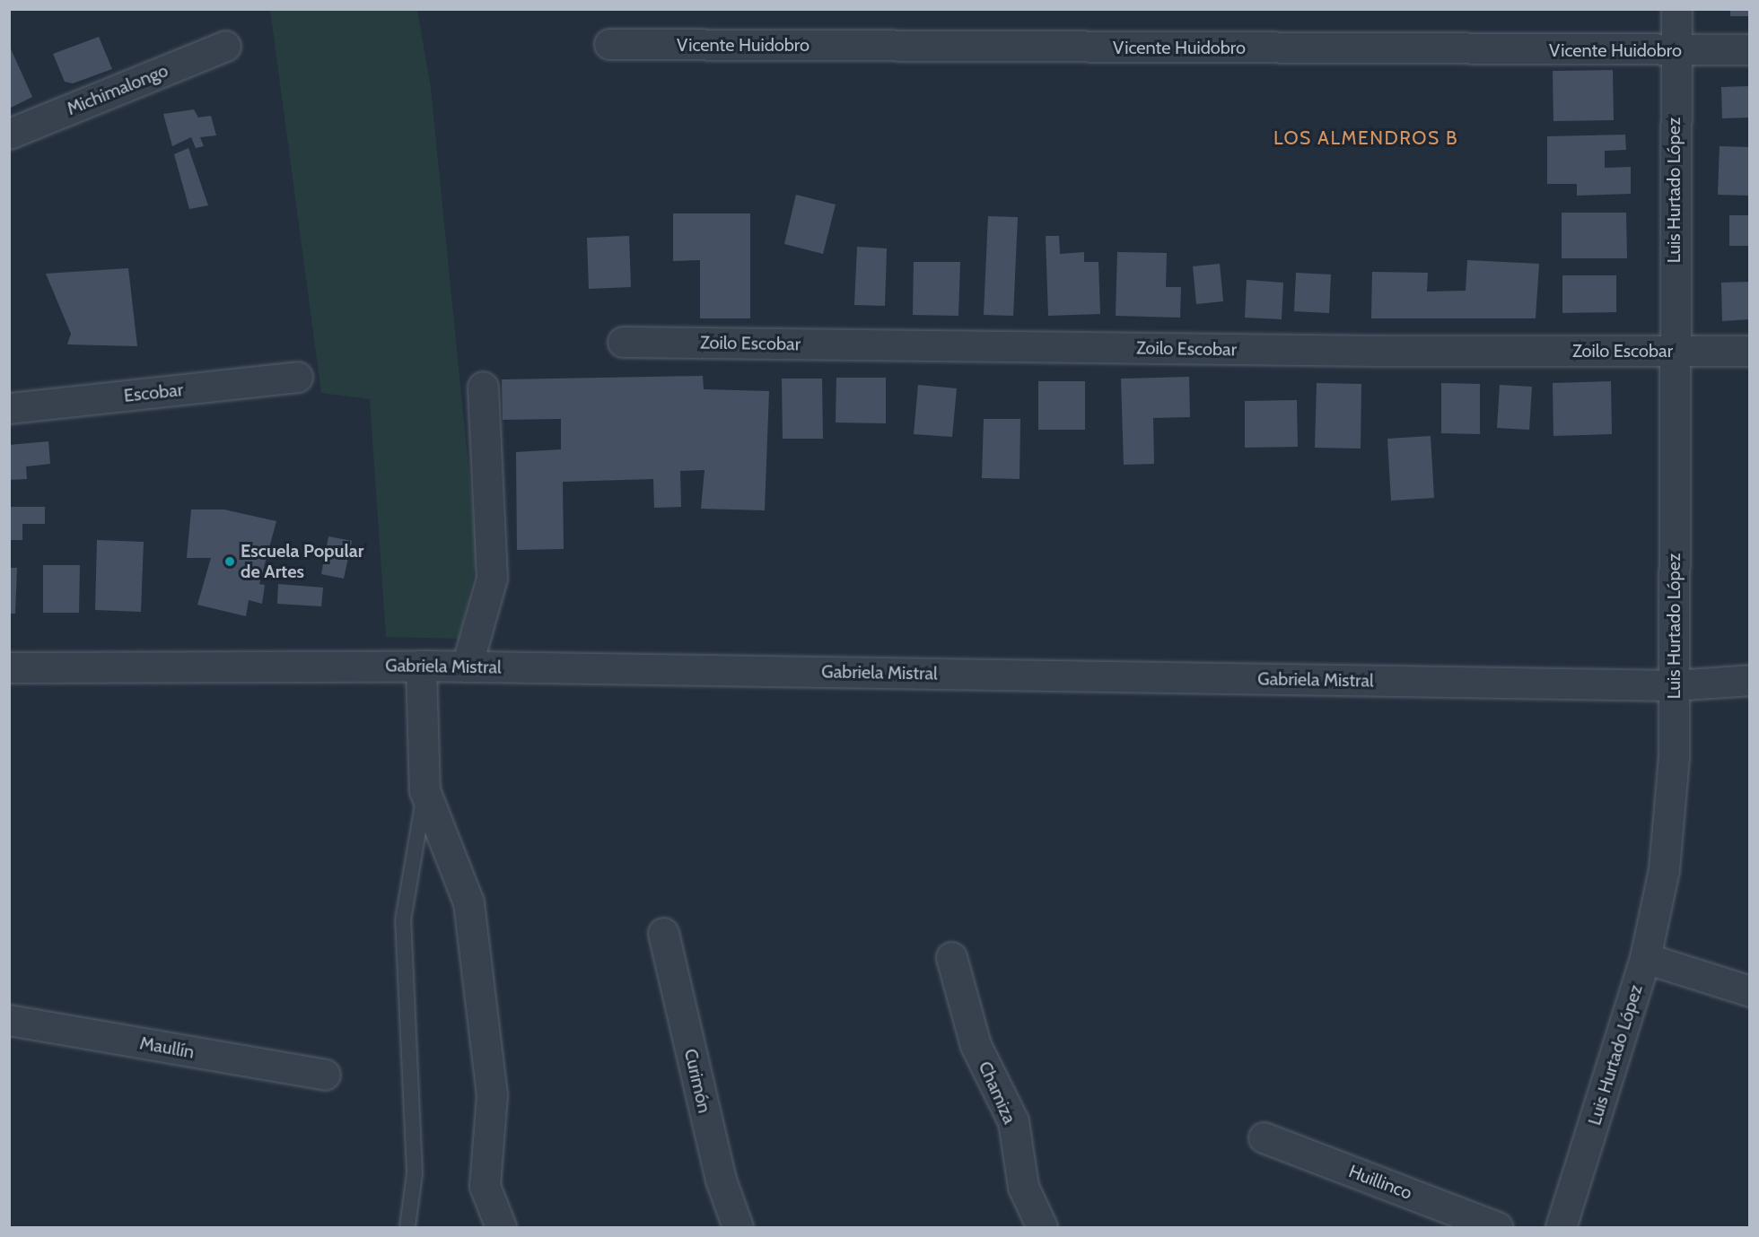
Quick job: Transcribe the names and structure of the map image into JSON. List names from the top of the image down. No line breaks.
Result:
{"streets":{"street":["Vicente Huidobro","Michimalongo","Luis Hurtado López","Zoilo Escobar","Escobar","Gabriela Mistral","Maullín","Curimón","Chamiza","Huillinco"]},"crossings":[["Vicente Huidobro","Luis Hurtado López"],["Luis Hurtado López","Zoilo Escobar"],["Luis Hurtado López","Gabriela Mistral"]],"districts":["LOS ALMENDROS B"],"places":["Escuela Popular de Artes"]}
